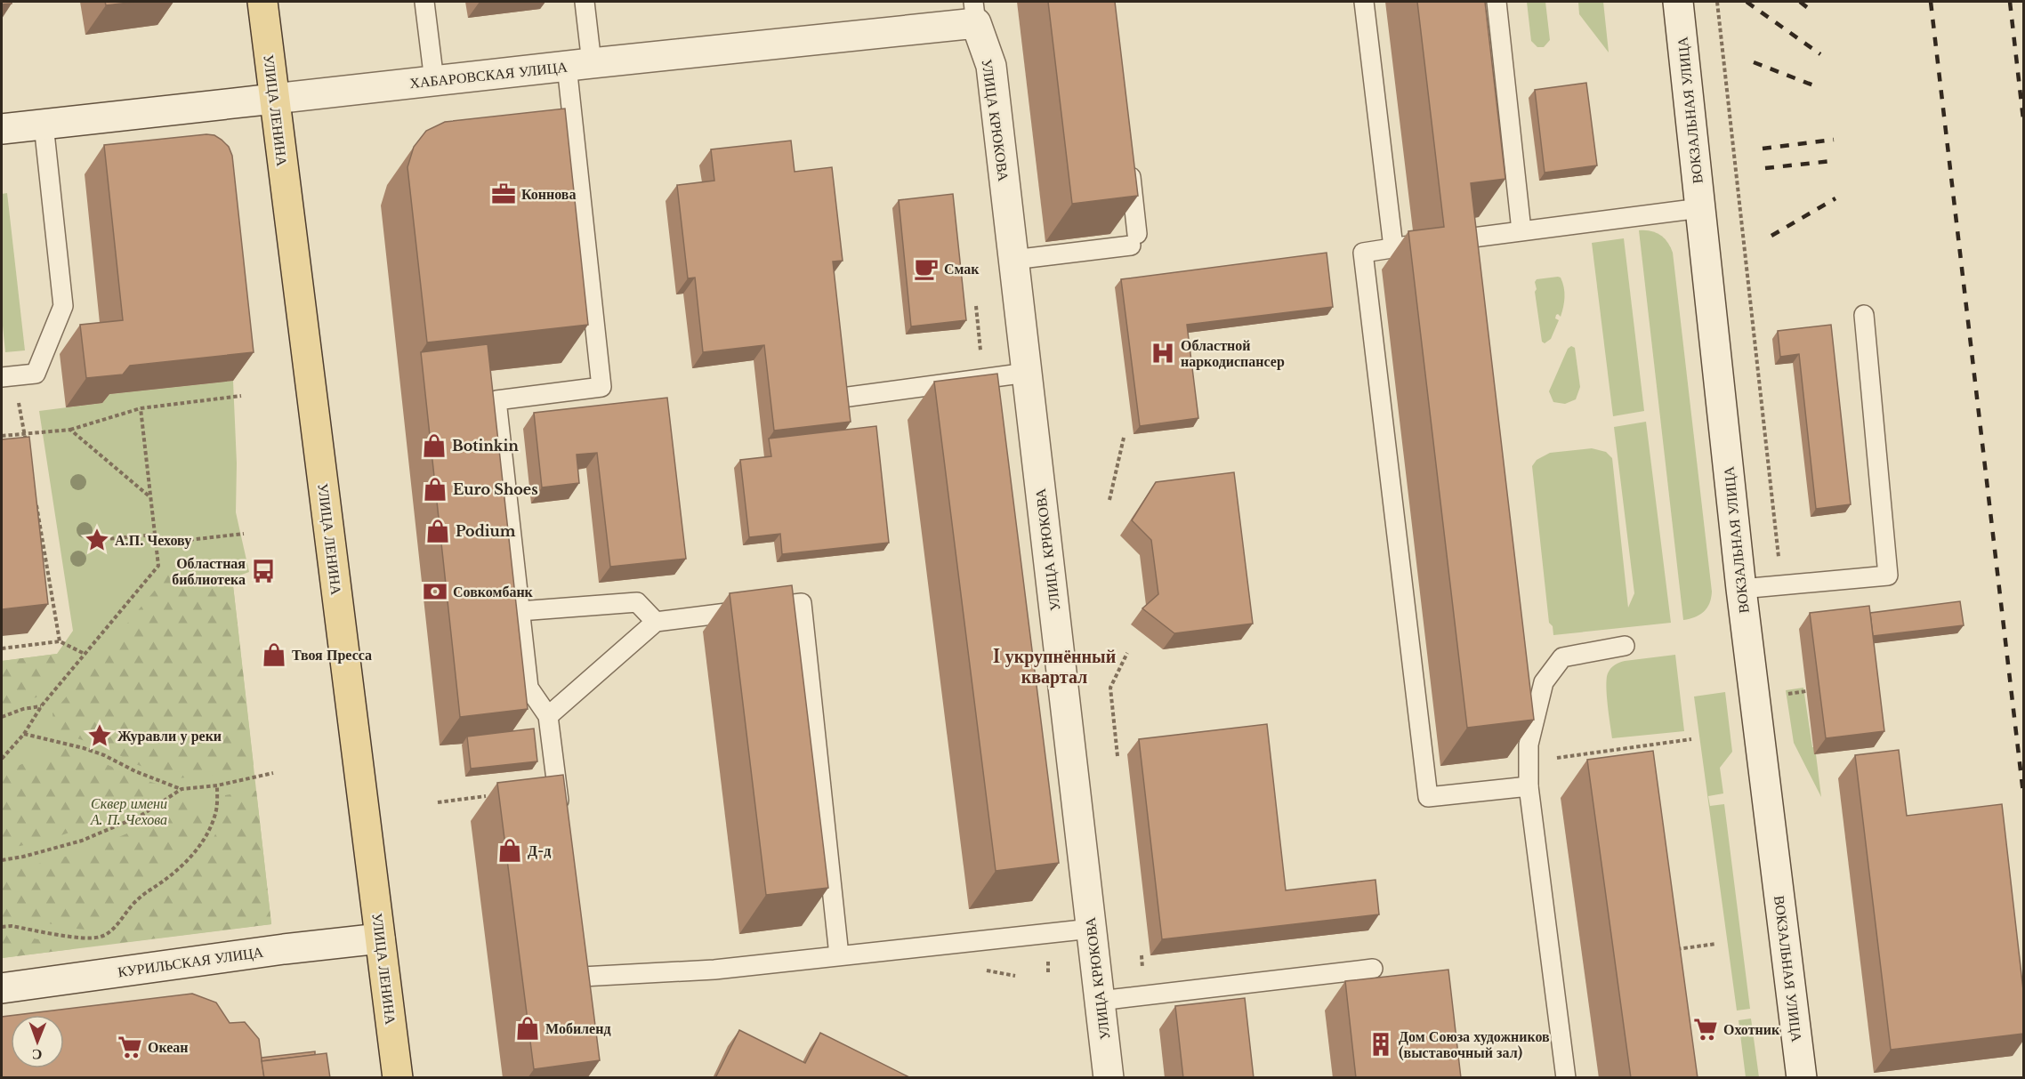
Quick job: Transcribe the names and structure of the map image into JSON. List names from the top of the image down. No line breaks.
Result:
{"streets":{"main road":["УЛИЦА ЛЕНИНА"],"street":["ХАБАРОВСКАЯ УЛИЦА","ВОКЗАЛЬНАЯ УЛИЦА","УЛИЦА КРЮКОВА","КУРИЛЬСКАЯ УЛИЦА"]},"crossings":[["ХАБАРОВСКАЯ УЛИЦА","УЛИЦА ЛЕНИНА"],["ХАБАРОВСКАЯ УЛИЦА","УЛИЦА КРЮКОВА"],["УЛИЦА ЛЕНИНА","КУРИЛЬСКАЯ УЛИЦА"]],"districts":["I укрупнённый квартал"],"parks":["Сквер имени А. П. Чехова"],"places":{"office":["Коннова"],"cafe":["Смак"],"hospital":["Областной наркодиспансер"],"shop":["Botinkin","Euro Shoes","Podium","Твоя Пресса","Д-д","Мобиленд"],"place":["А.П. Чехову","Журавли у реки"],"bus stop":["Областная библиотека"],"bank":["Совкомбанк"],"supermarket":["Охотник","Океан"],"building":["Дом Союза художников (выставочный зал)"]},"north":"bottom"}
